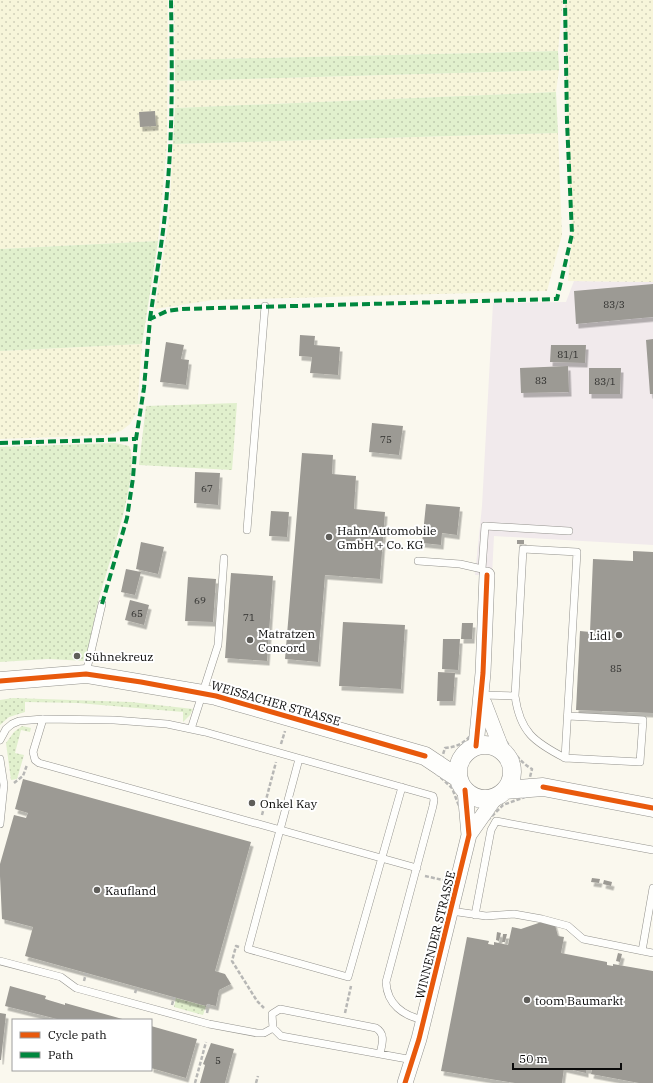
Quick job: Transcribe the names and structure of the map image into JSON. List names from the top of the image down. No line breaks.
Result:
{"streets":{"street":["WEISSACHER STRASSE","WINNENDER STRASSE"]},"crossings":[["WEISSACHER STRASSE","WINNENDER STRASSE"]],"places":["Hahn Automobile GmbH + Co. KG","Lidl","Matratzen Concord","Sühnekreuz","Onkel Kay","Kaufland","toom Baumarkt"],"house_numbers":["83/3","81/1","83","83/1","75","67","69","65","71","85","5"],"legend":["Cycle path","Path"],"scale_bar":"50 m"}
